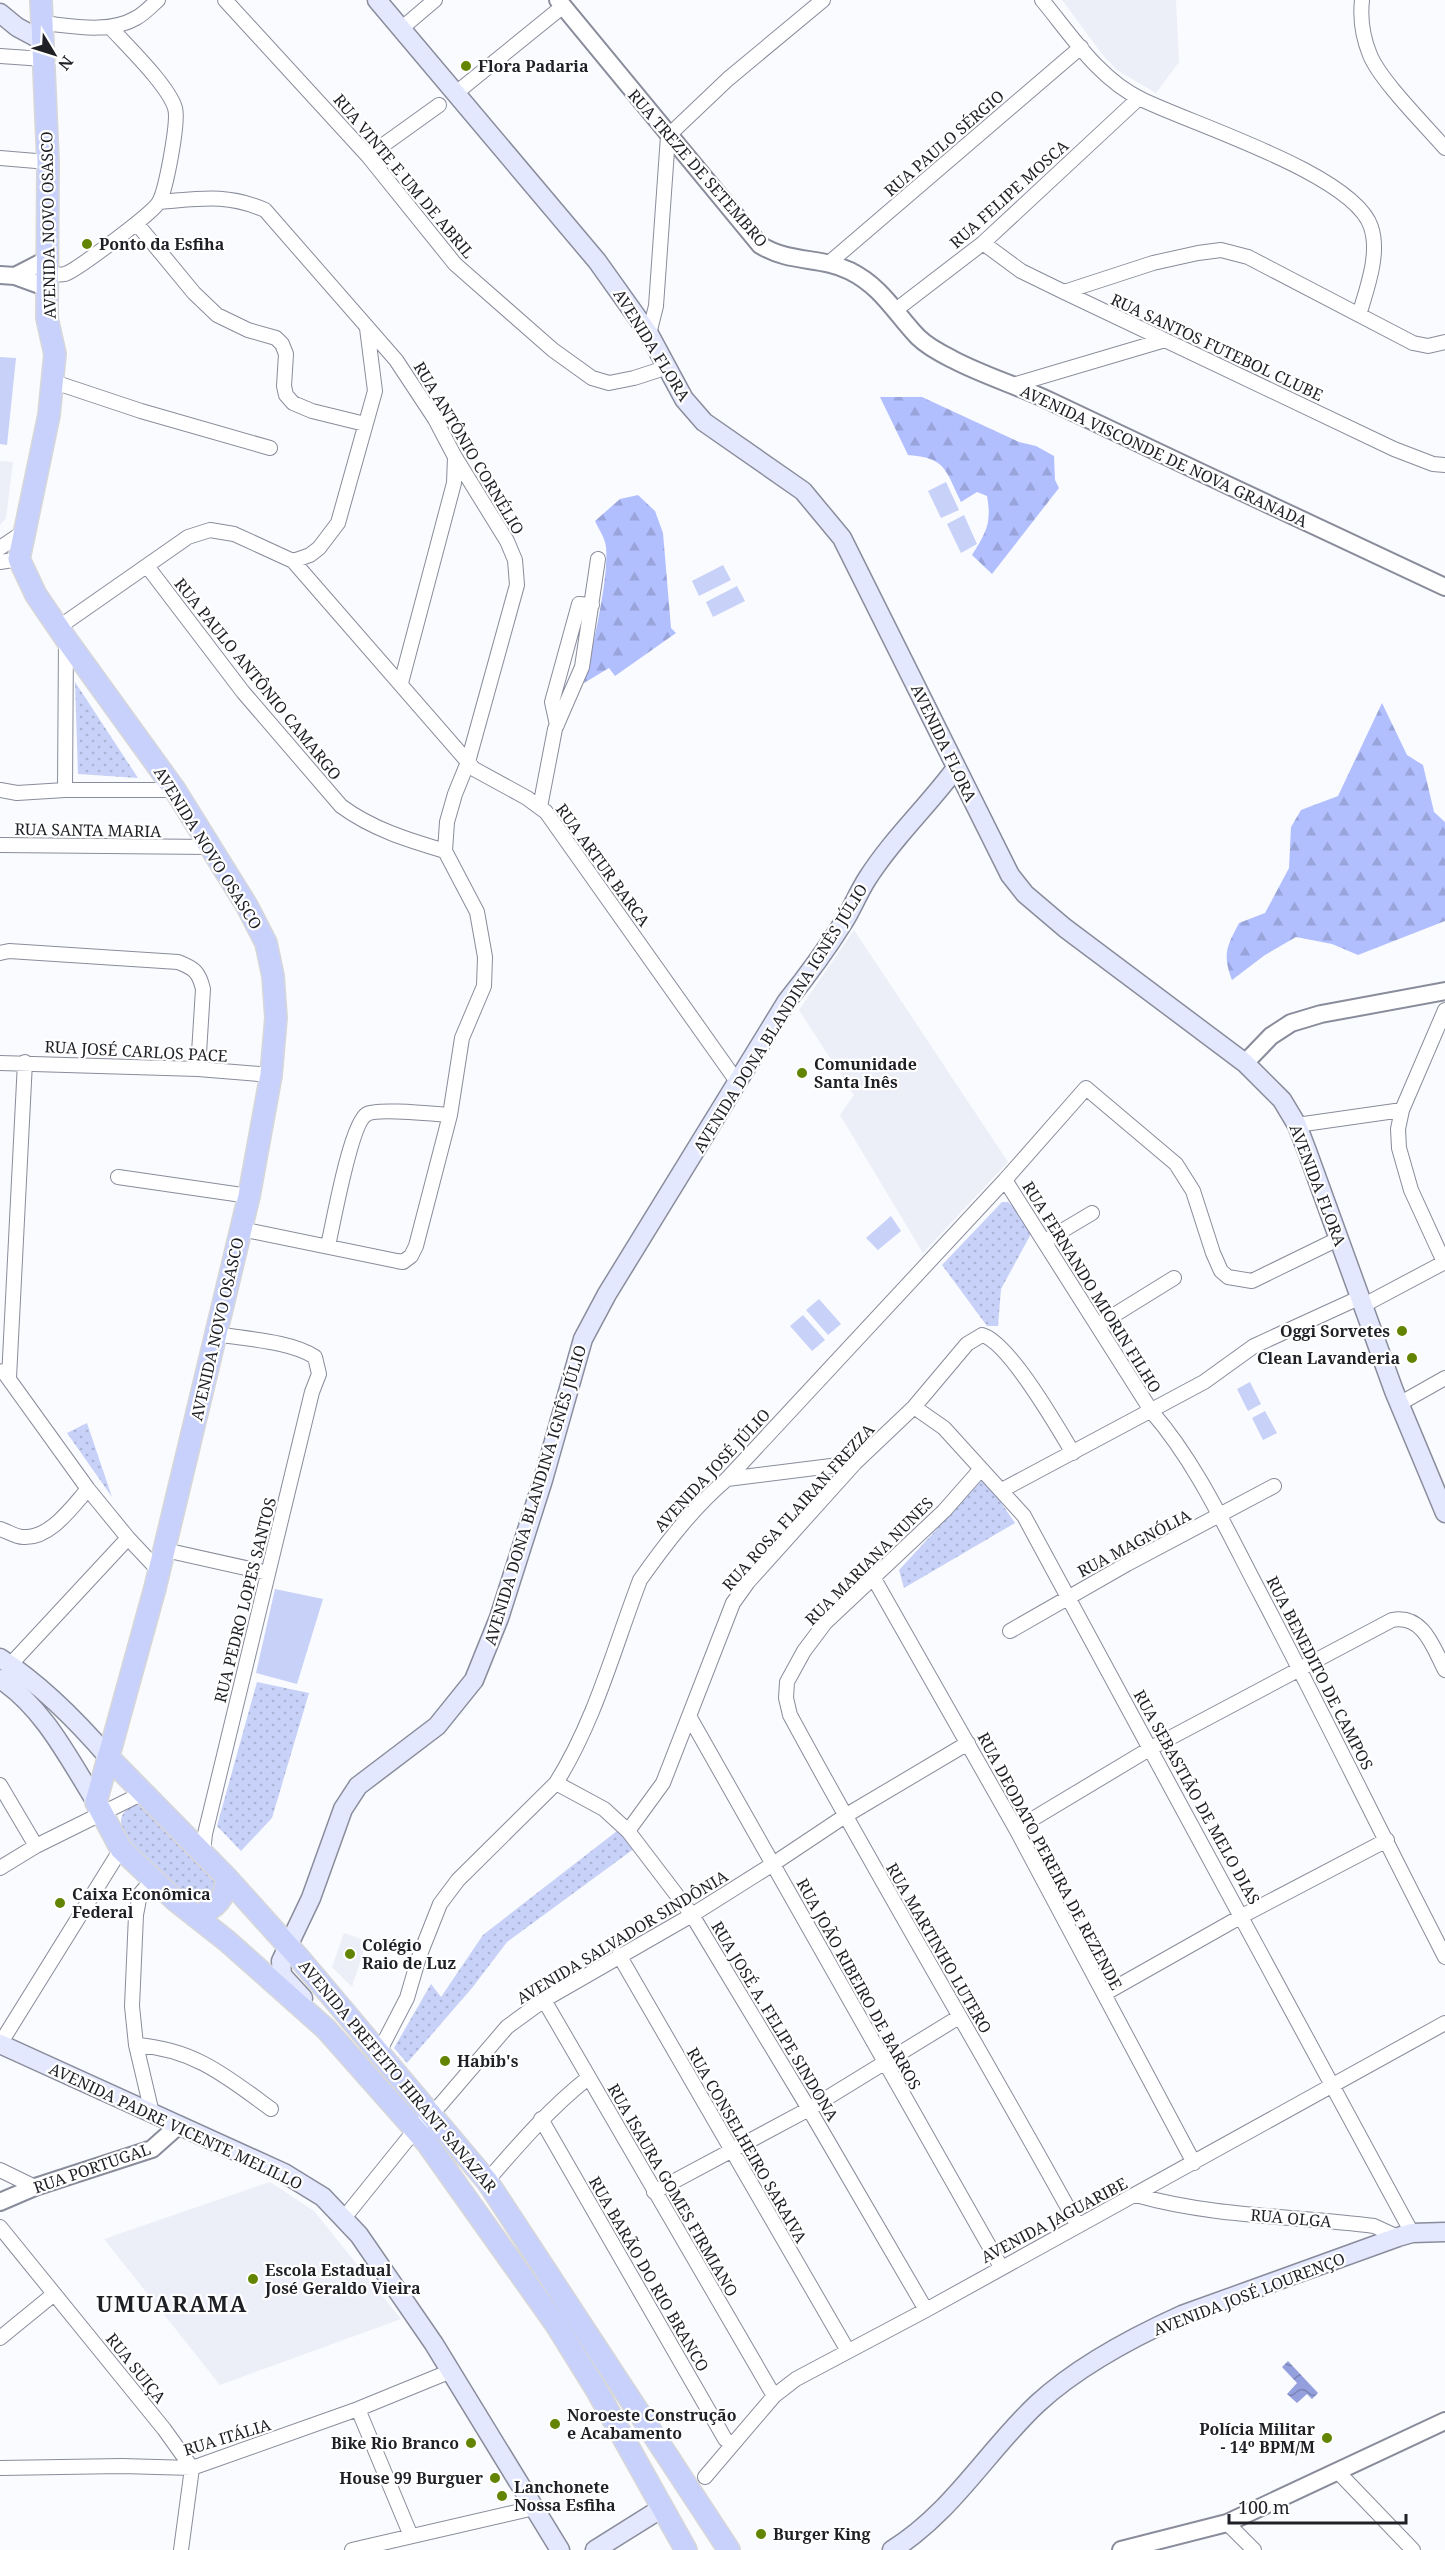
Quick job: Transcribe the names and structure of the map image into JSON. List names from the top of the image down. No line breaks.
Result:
{"streets":{"main road":["AVENIDA NOVO OSASCO","AVENIDA FLORA","AVENIDA DONA BLANDINA IGNÊS JÚLIO","AVENIDA PREFEITO HIRANT SANAZAR","AVENIDA PADRE VICENTE MELILLO","RUA OLGA","AVENIDA JOSÉ LOURENÇO"],"street":["RUA PAULO SÉRGIO","RUA TREZE DE SETEMBRO","RUA VINTE E UM DE ABRIL","RUA FELIPE MOSCA","RUA SANTOS FUTEBOL CLUBE","RUA ANTÔNIO CORNÉLIO","AVENIDA VISCONDE DE NOVA GRANADA","RUA PAULO ANTÔNIO CAMARGO","RUA SANTA MARIA","RUA ARTUR BARCA","RUA JOSÉ CARLOS PACE","RUA FERNANDO MIORIN FILHO","AVENIDA JOSÉ JÚLIO","RUA ROSA FLAIRAN FREZZA","RUA MAGNÓLIA","RUA MARIANA NUNES","RUA PEDRO LOPES SANTOS","RUA BENEDITO DE CAMPOS","RUA SEBASTIÃO DE MELO DIAS","RUA DEODATO PEREIRA DE REZENDE","AVENIDA SALVADOR SINDÔNIA","RUA MARTINHO LUTERO","RUA JOÃO RIBEIRO DE BARROS","RUA JOSÉ A. FELIPE SINDONA","RUA CONSELHEIRO SARAIVA","RUA PORTUGAL","RUA ISAURA GOMES FIRMIANO","AVENIDA JAGUARIBE","RUA BARÃO DO RIO BRANCO","RUA SUIÇA","RUA ITÁLIA"]},"crossings":[["RUA PAULO SÉRGIO","RUA TREZE DE SETEMBRO"],["RUA TREZE DE SETEMBRO","RUA FELIPE MOSCA"],["RUA TREZE DE SETEMBRO","AVENIDA VISCONDE DE NOVA GRANADA"],["RUA VINTE E UM DE ABRIL","AVENIDA FLORA"],["RUA FELIPE MOSCA","RUA SANTOS FUTEBOL CLUBE"],["RUA FELIPE MOSCA","AVENIDA VISCONDE DE NOVA GRANADA"],["AVENIDA NOVO OSASCO","RUA SANTA MARIA"],["AVENIDA NOVO OSASCO","RUA JOSÉ CARLOS PACE"],["AVENIDA NOVO OSASCO","RUA PEDRO LOPES SANTOS"],["AVENIDA NOVO OSASCO","AVENIDA PREFEITO HIRANT SANAZAR"],["AVENIDA FLORA","AVENIDA DONA BLANDINA IGNÊS JÚLIO"],["AVENIDA FLORA","AVENIDA JOSÉ JÚLIO"],["RUA ANTÔNIO CORNÉLIO","RUA PAULO ANTÔNIO CAMARGO"],["RUA ANTÔNIO CORNÉLIO","RUA ARTUR BARCA"],["RUA ARTUR BARCA","AVENIDA DONA BLANDINA IGNÊS JÚLIO"],["AVENIDA DONA BLANDINA IGNÊS JÚLIO","AVENIDA PREFEITO HIRANT SANAZAR"],["RUA FERNANDO MIORIN FILHO","AVENIDA JOSÉ JÚLIO"],["RUA FERNANDO MIORIN FILHO","RUA BENEDITO DE CAMPOS"],["AVENIDA JOSÉ JÚLIO","RUA JOSÉ A. FELIPE SINDONA"],["AVENIDA JOSÉ JÚLIO","AVENIDA PREFEITO HIRANT SANAZAR"],["RUA ROSA FLAIRAN FREZZA","RUA SEBASTIÃO DE MELO DIAS"],["RUA ROSA FLAIRAN FREZZA","RUA JOÃO RIBEIRO DE BARROS"],["RUA ROSA FLAIRAN FREZZA","RUA JOSÉ A. FELIPE SINDONA"],["RUA MAGNÓLIA","RUA BENEDITO DE CAMPOS"],["RUA MAGNÓLIA","RUA SEBASTIÃO DE MELO DIAS"],["RUA MARIANA NUNES","RUA SEBASTIÃO DE MELO DIAS"],["RUA MARIANA NUNES","RUA DEODATO PEREIRA DE REZENDE"],["RUA MARIANA NUNES","RUA MARTINHO LUTERO"],["RUA PEDRO LOPES SANTOS","AVENIDA PREFEITO HIRANT SANAZAR"],["RUA SEBASTIÃO DE MELO DIAS","RUA OLGA"],["RUA SEBASTIÃO DE MELO DIAS","AVENIDA JAGUARIBE"],["RUA SEBASTIÃO DE MELO DIAS","AVENIDA JOSÉ LOURENÇO"],["RUA DEODATO PEREIRA DE REZENDE","AVENIDA SALVADOR SINDÔNIA"],["RUA DEODATO PEREIRA DE REZENDE","AVENIDA JAGUARIBE"],["AVENIDA SALVADOR SINDÔNIA","RUA MARTINHO LUTERO"],["AVENIDA SALVADOR SINDÔNIA","RUA JOÃO RIBEIRO DE BARROS"],["AVENIDA SALVADOR SINDÔNIA","RUA JOSÉ A. FELIPE SINDONA"],["AVENIDA SALVADOR SINDÔNIA","AVENIDA PREFEITO HIRANT SANAZAR"],["AVENIDA SALVADOR SINDÔNIA","AVENIDA PADRE VICENTE MELILLO"],["AVENIDA SALVADOR SINDÔNIA","RUA CONSELHEIRO SARAIVA"],["AVENIDA SALVADOR SINDÔNIA","RUA ISAURA GOMES FIRMIANO"],["RUA MARTINHO LUTERO","AVENIDA JAGUARIBE"],["RUA JOÃO RIBEIRO DE BARROS","AVENIDA JAGUARIBE"],["RUA JOSÉ A. FELIPE SINDONA","AVENIDA JAGUARIBE"],["AVENIDA PADRE VICENTE MELILLO","RUA PORTUGAL"],["AVENIDA PADRE VICENTE MELILLO","RUA ITÁLIA"],["RUA CONSELHEIRO SARAIVA","AVENIDA JAGUARIBE"],["RUA ISAURA GOMES FIRMIANO","AVENIDA JAGUARIBE"],["RUA OLGA","AVENIDA JAGUARIBE"],["RUA OLGA","AVENIDA JOSÉ LOURENÇO"],["AVENIDA JAGUARIBE","RUA BARÃO DO RIO BRANCO"],["RUA SUIÇA","RUA ITÁLIA"]],"districts":["UMUARAMA"],"places":["Flora Padaria","Ponto da Esfiha","Comunidade Santa Inês","Oggi Sorvetes","Clean Lavanderia","Caixa Econômica Federal","Colégio Raio de Luz","Habib's","Escola Estadual José Geraldo Vieira","Noroeste Construção e Acabamento","Polícia Militar - 14º BPM/M","Bike Rio Branco","House 99 Burguer","Lanchonete Nossa Esfiha","Burger King"],"scale_bar":"100 m","north":"bottom right"}
